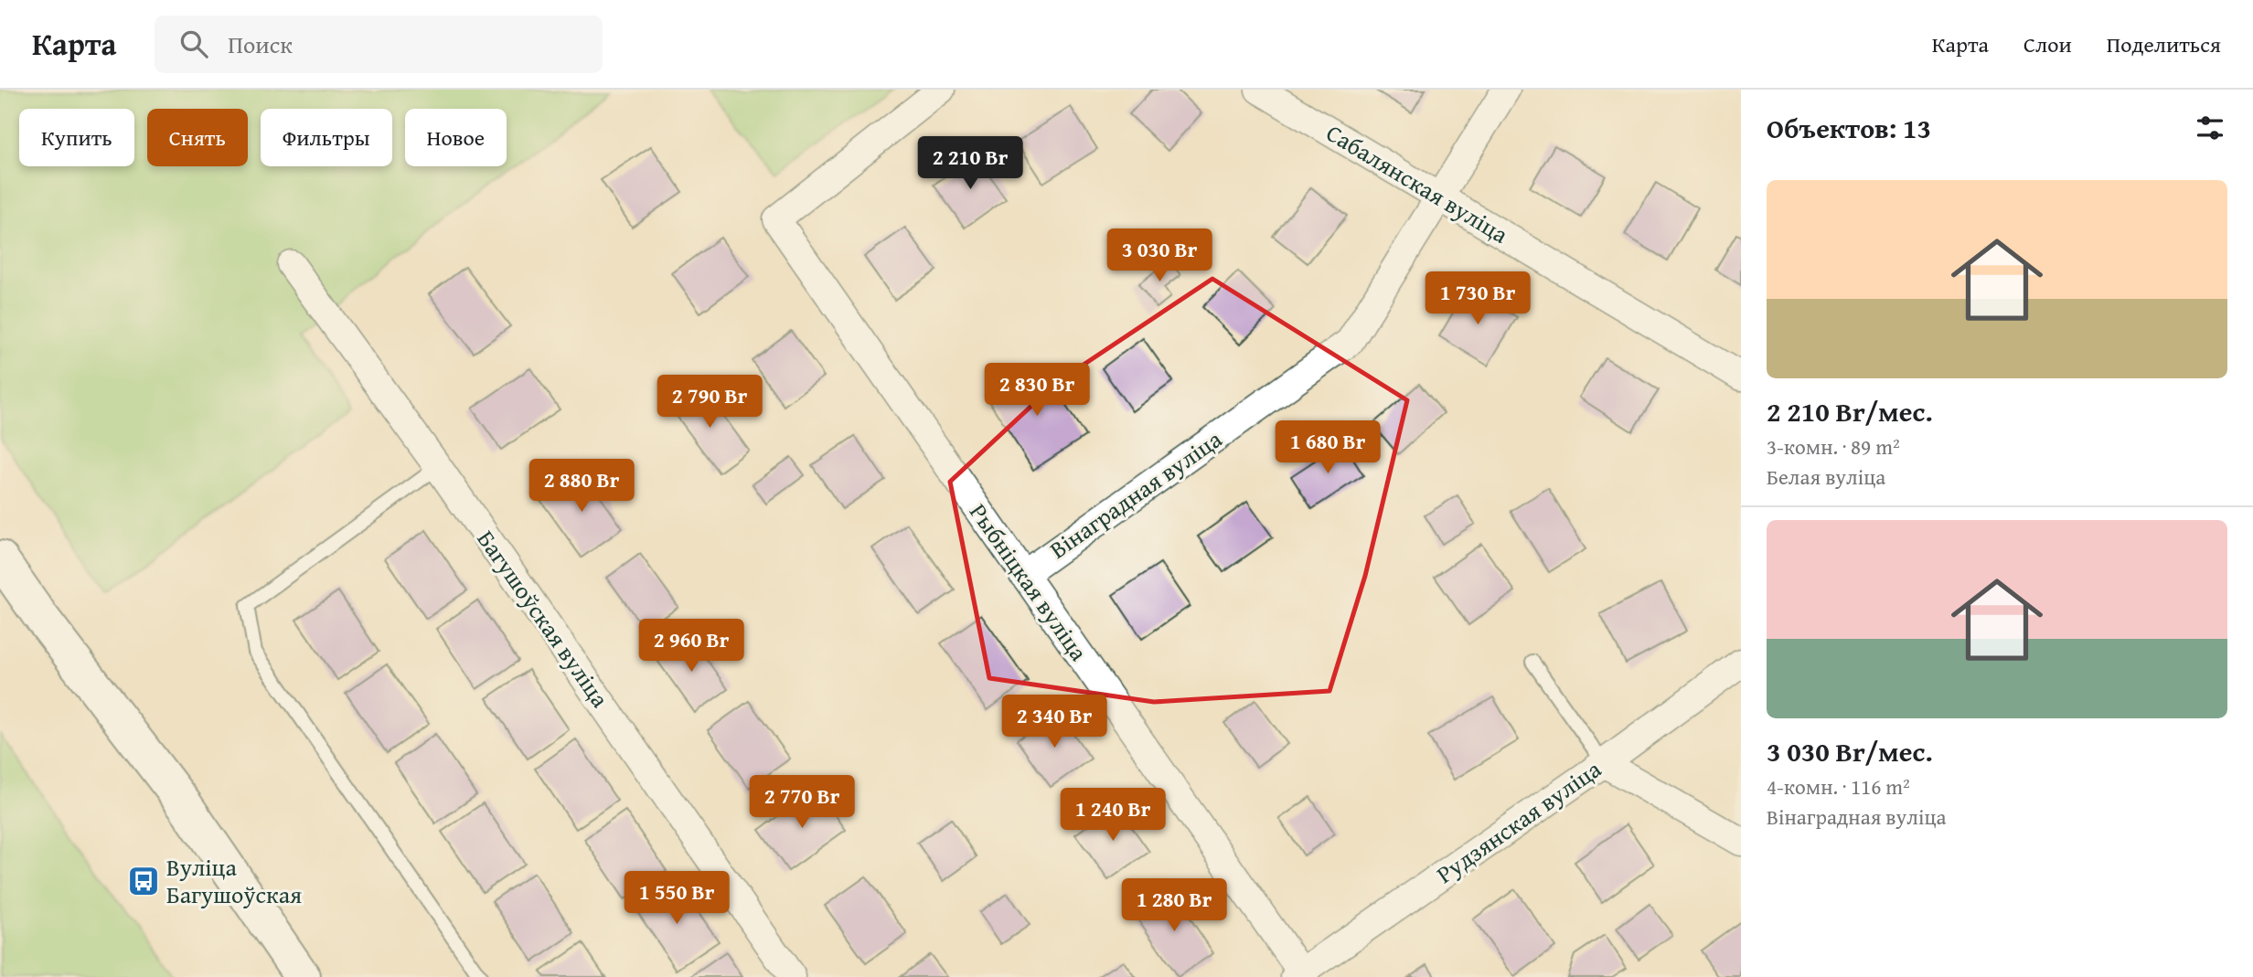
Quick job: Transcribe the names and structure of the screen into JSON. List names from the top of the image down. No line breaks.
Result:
{"streets":{"street":["Сабалянская вуліца","Вінаградная вуліца","Рыбніцкая вуліца","Багушоўская вуліца","Рудзянская вуліца"]},"crossings":[["Сабалянская вуліца","Вінаградная вуліца"],["Вінаградная вуліца","Рыбніцкая вуліца"],["Рыбніцкая вуліца","Рудзянская вуліца"]],"places":{"bus stop":["Вуліца Багушоўская"]},"page":{"header":"Карта","search":"Поиск","nav":["Карта","Слои","Поделиться"],"heading":"Объектов: 13","chip":["Купить","Снять","Фильтры","Новое"],"price":["2 210 Br","3 030 Br","1 730 Br","2 830 Br","2 790 Br","1 680 Br","2 880 Br","2 960 Br","2 340 Br","2 770 Br","1 240 Br","1 550 Br","1 280 Br"],"list":[{"name":"2 210 Br/мес.","note":"3-комн. · 89 m² · Белая вуліца"},{"name":"3 030 Br/мес.","note":"4-комн. · 116 m² · Вінаградная вуліца"}]}}
